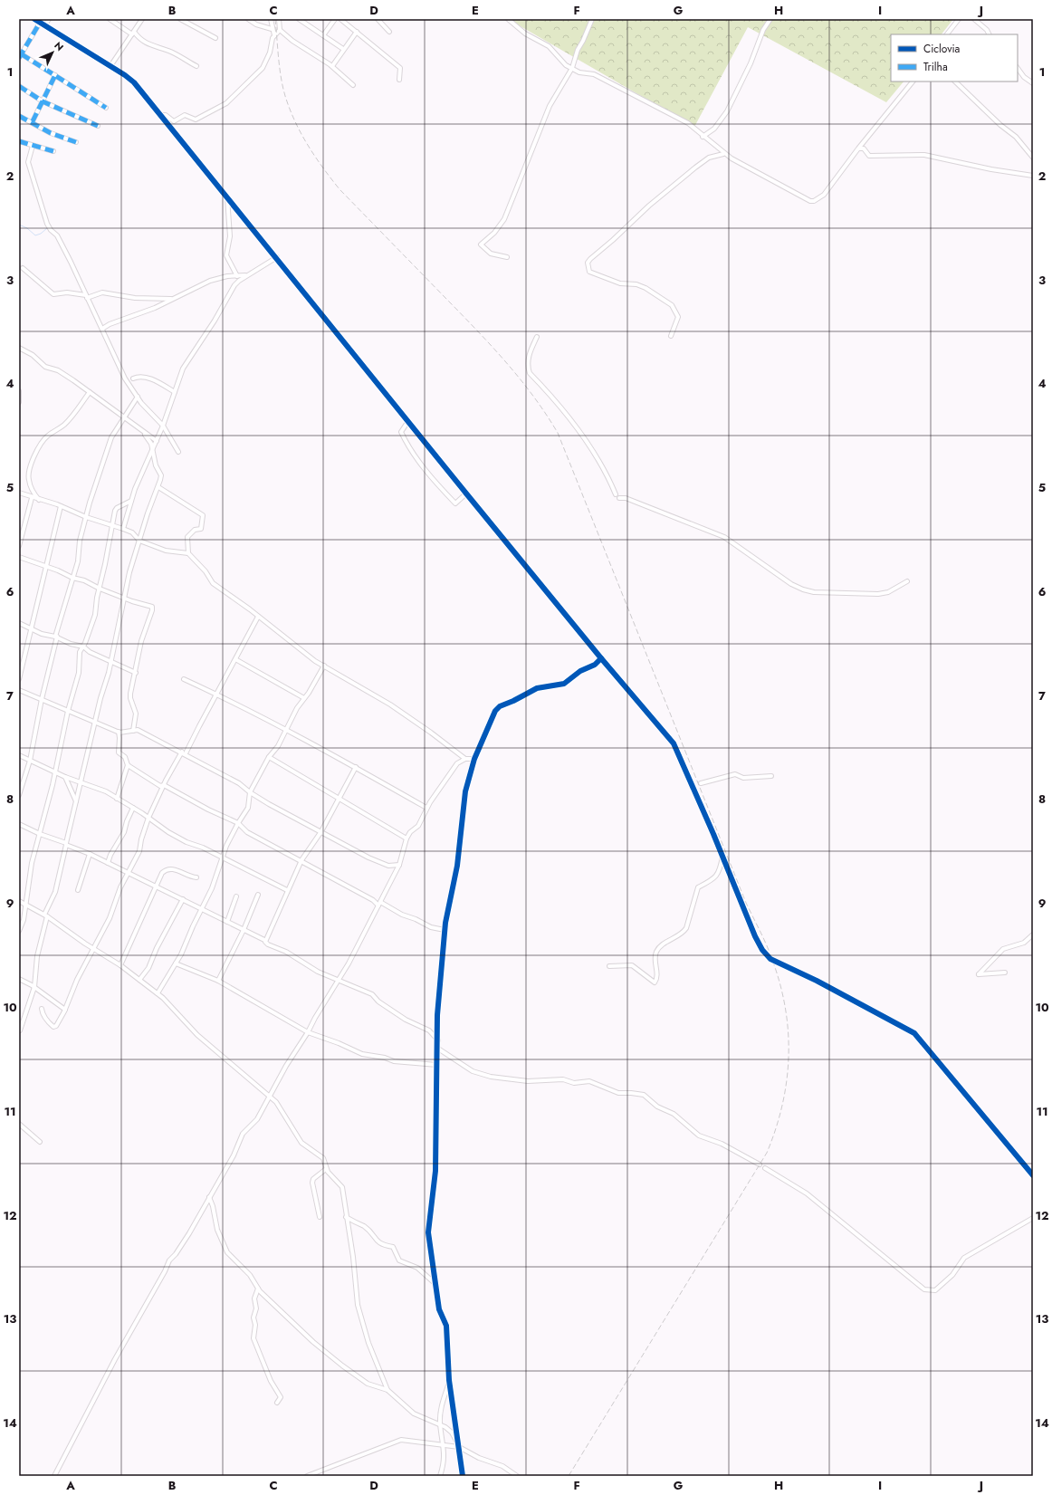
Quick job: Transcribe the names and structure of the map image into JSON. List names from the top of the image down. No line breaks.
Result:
{"legend":["Ciclovia","Trilha"],"north":"top right","grid":{"columns":["A","B","C","D","E","F","G","H","I","J"],"rows":["1","2","3","4","5","6","7","8","9","10","11","12","13","14"]}}
